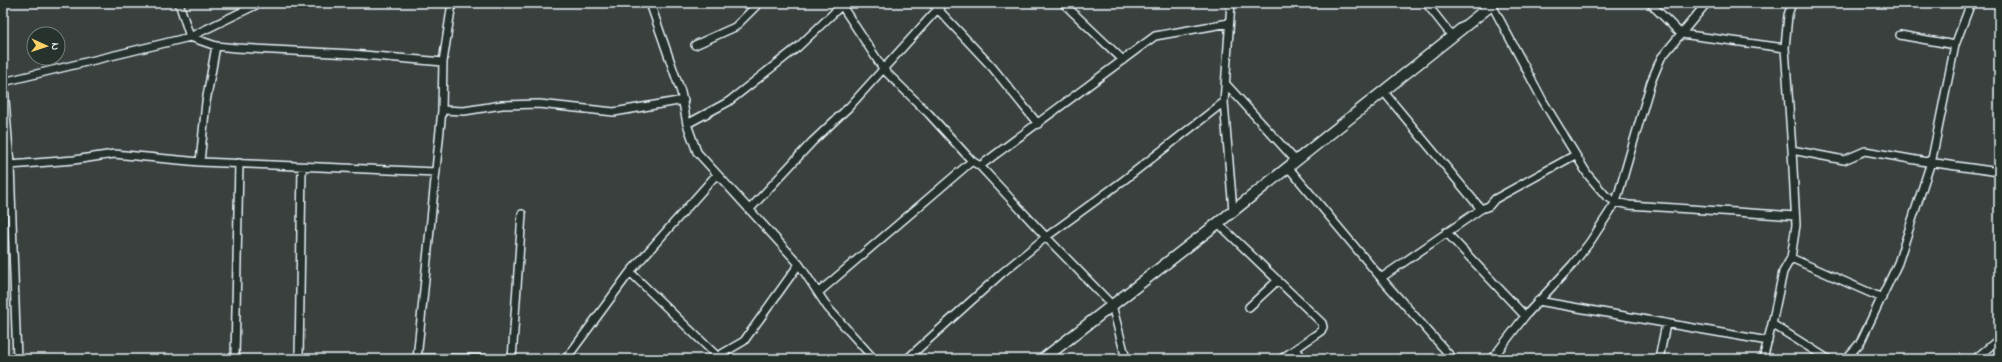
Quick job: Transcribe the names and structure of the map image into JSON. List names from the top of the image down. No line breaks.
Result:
{"north":"right"}
